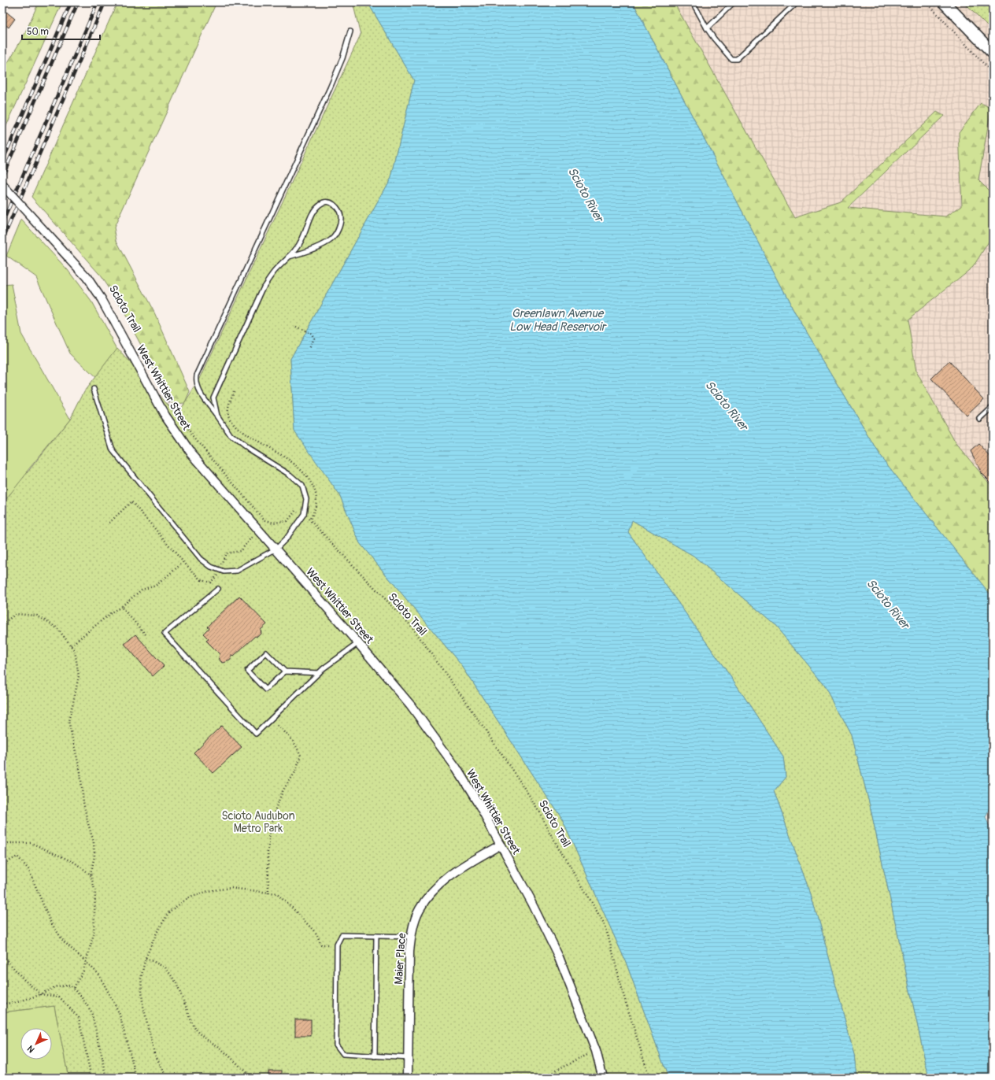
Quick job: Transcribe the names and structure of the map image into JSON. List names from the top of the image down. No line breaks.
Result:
{"streets":{"street":["West Whittier Street","Maier Place"],"path":["Scioto Trail"]},"crossings":[["West Whittier Street","Maier Place"]],"water":["Scioto River","Greenlawn Avenue Low Head Reservoir"],"parks":["Scioto Audubon Metro Park"],"scale_bar":"50 m","north":"bottom left"}
